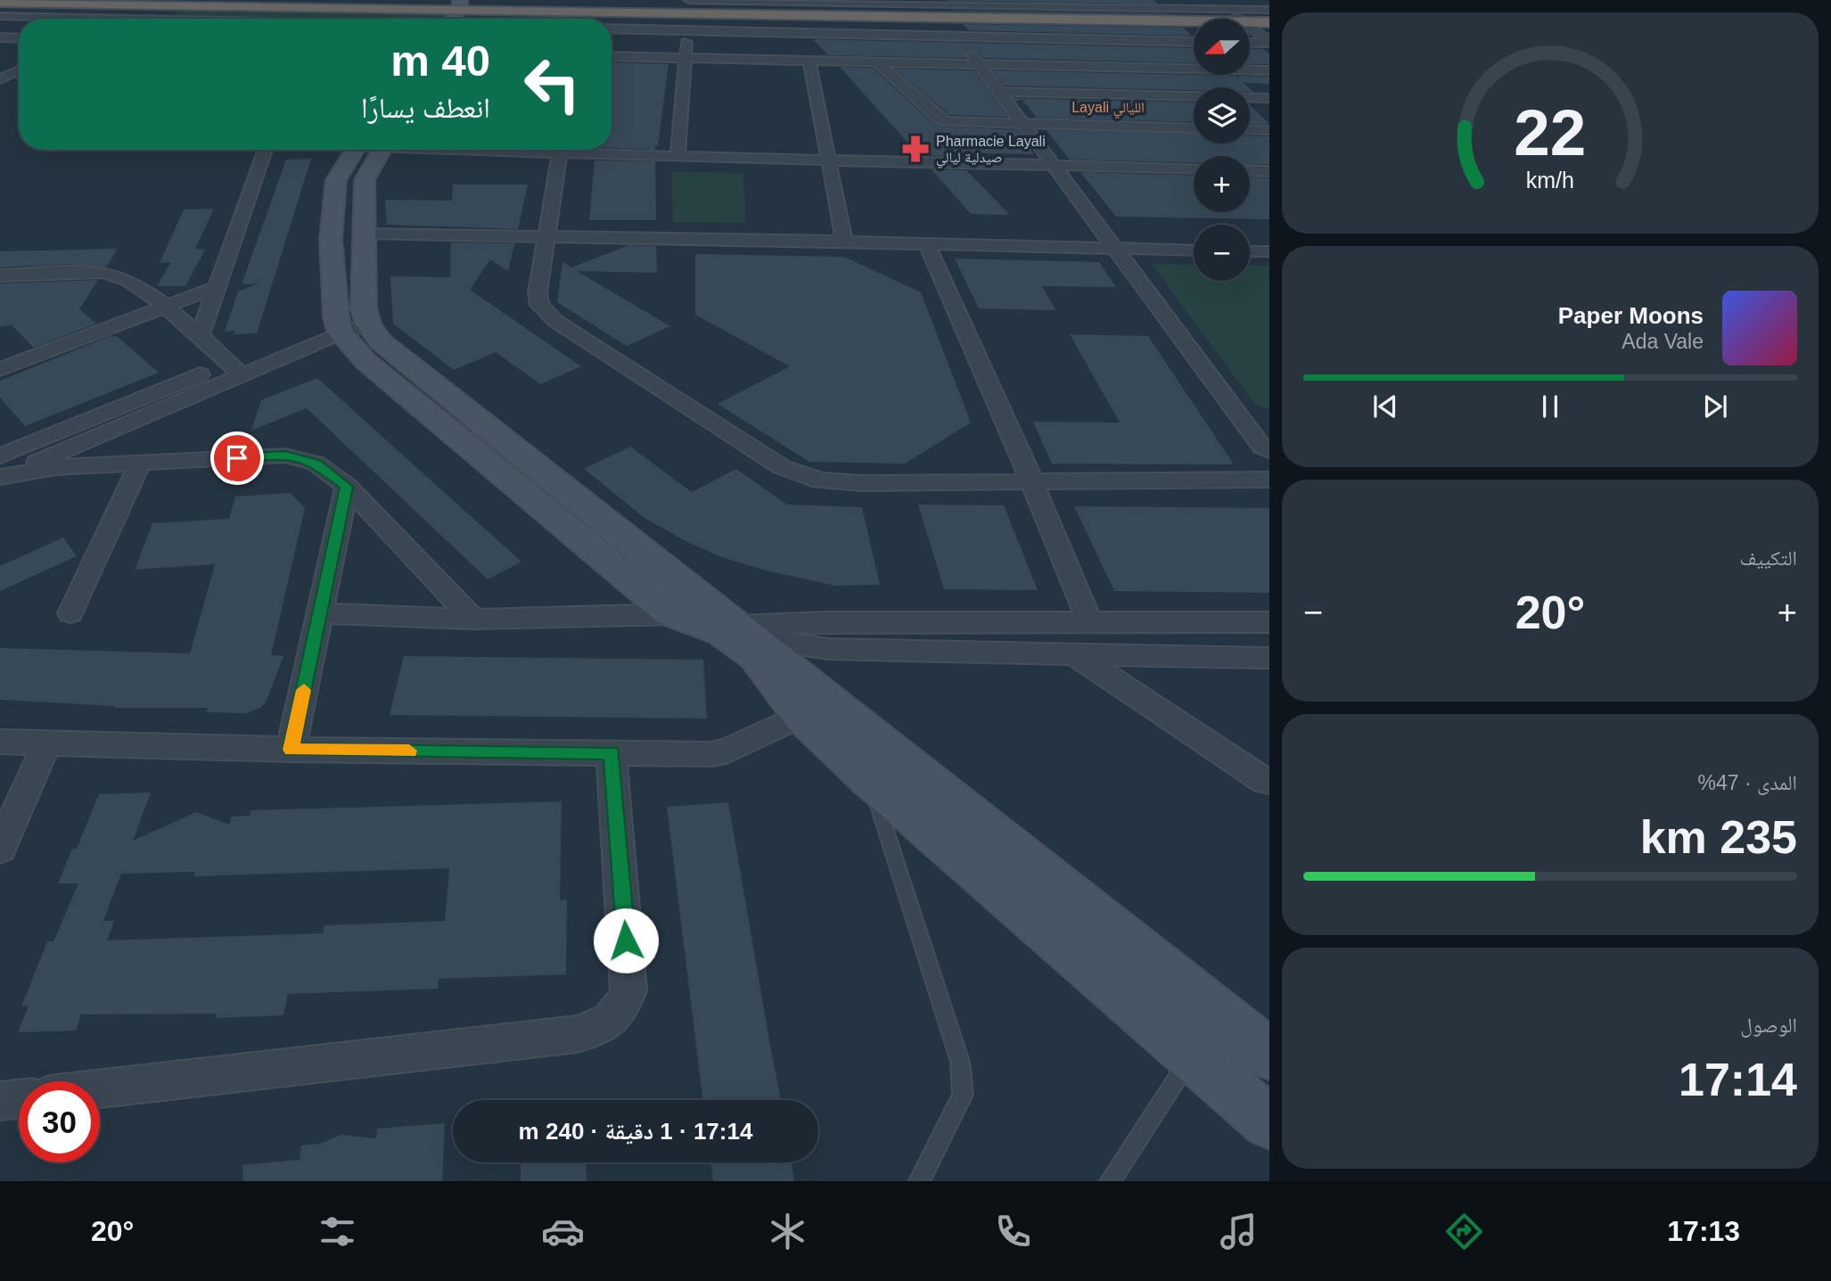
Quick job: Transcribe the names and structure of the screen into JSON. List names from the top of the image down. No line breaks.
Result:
{"districts":["Layali الليالي"],"places":{"pharmacy":["Pharmacie Layali صيدلية ليالي"]},"north":"left","page":{"map_buttons":["+","−"],"turn":["40 m","انعطف يسارًا"],"song":["Paper Moons","Ada Vale"],"tile":["التكييف",["المدى · 47%","235 km"],["الوصول","17:14"]],"heat":["−","20°","+"],"limit":"30","trip":"17:14 · 1 دقيقة · 240 m","tabs":["17:13","20°"],"gauge":["22","km/h"]}}
